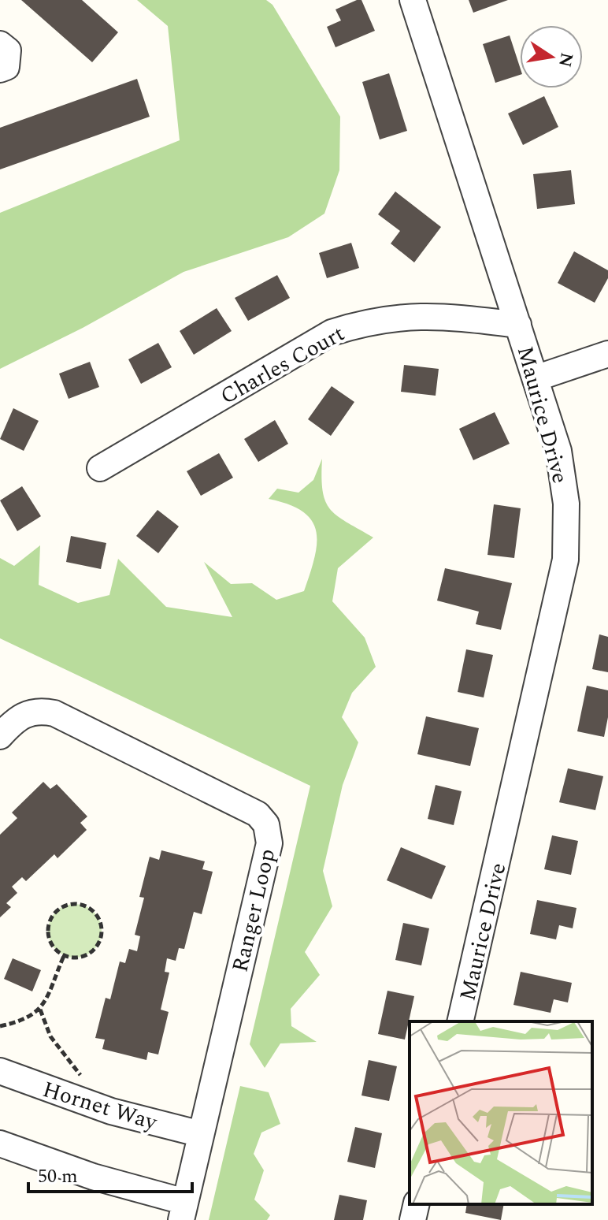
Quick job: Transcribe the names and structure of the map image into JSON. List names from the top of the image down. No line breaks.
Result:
{"streets":{"street":["Charles Court","Maurice Drive","Ranger Loop","Hornet Way"]},"crossings":[["Charles Court","Maurice Drive"],["Ranger Loop","Hornet Way"]],"scale_bar":"50 m","north":"right"}
